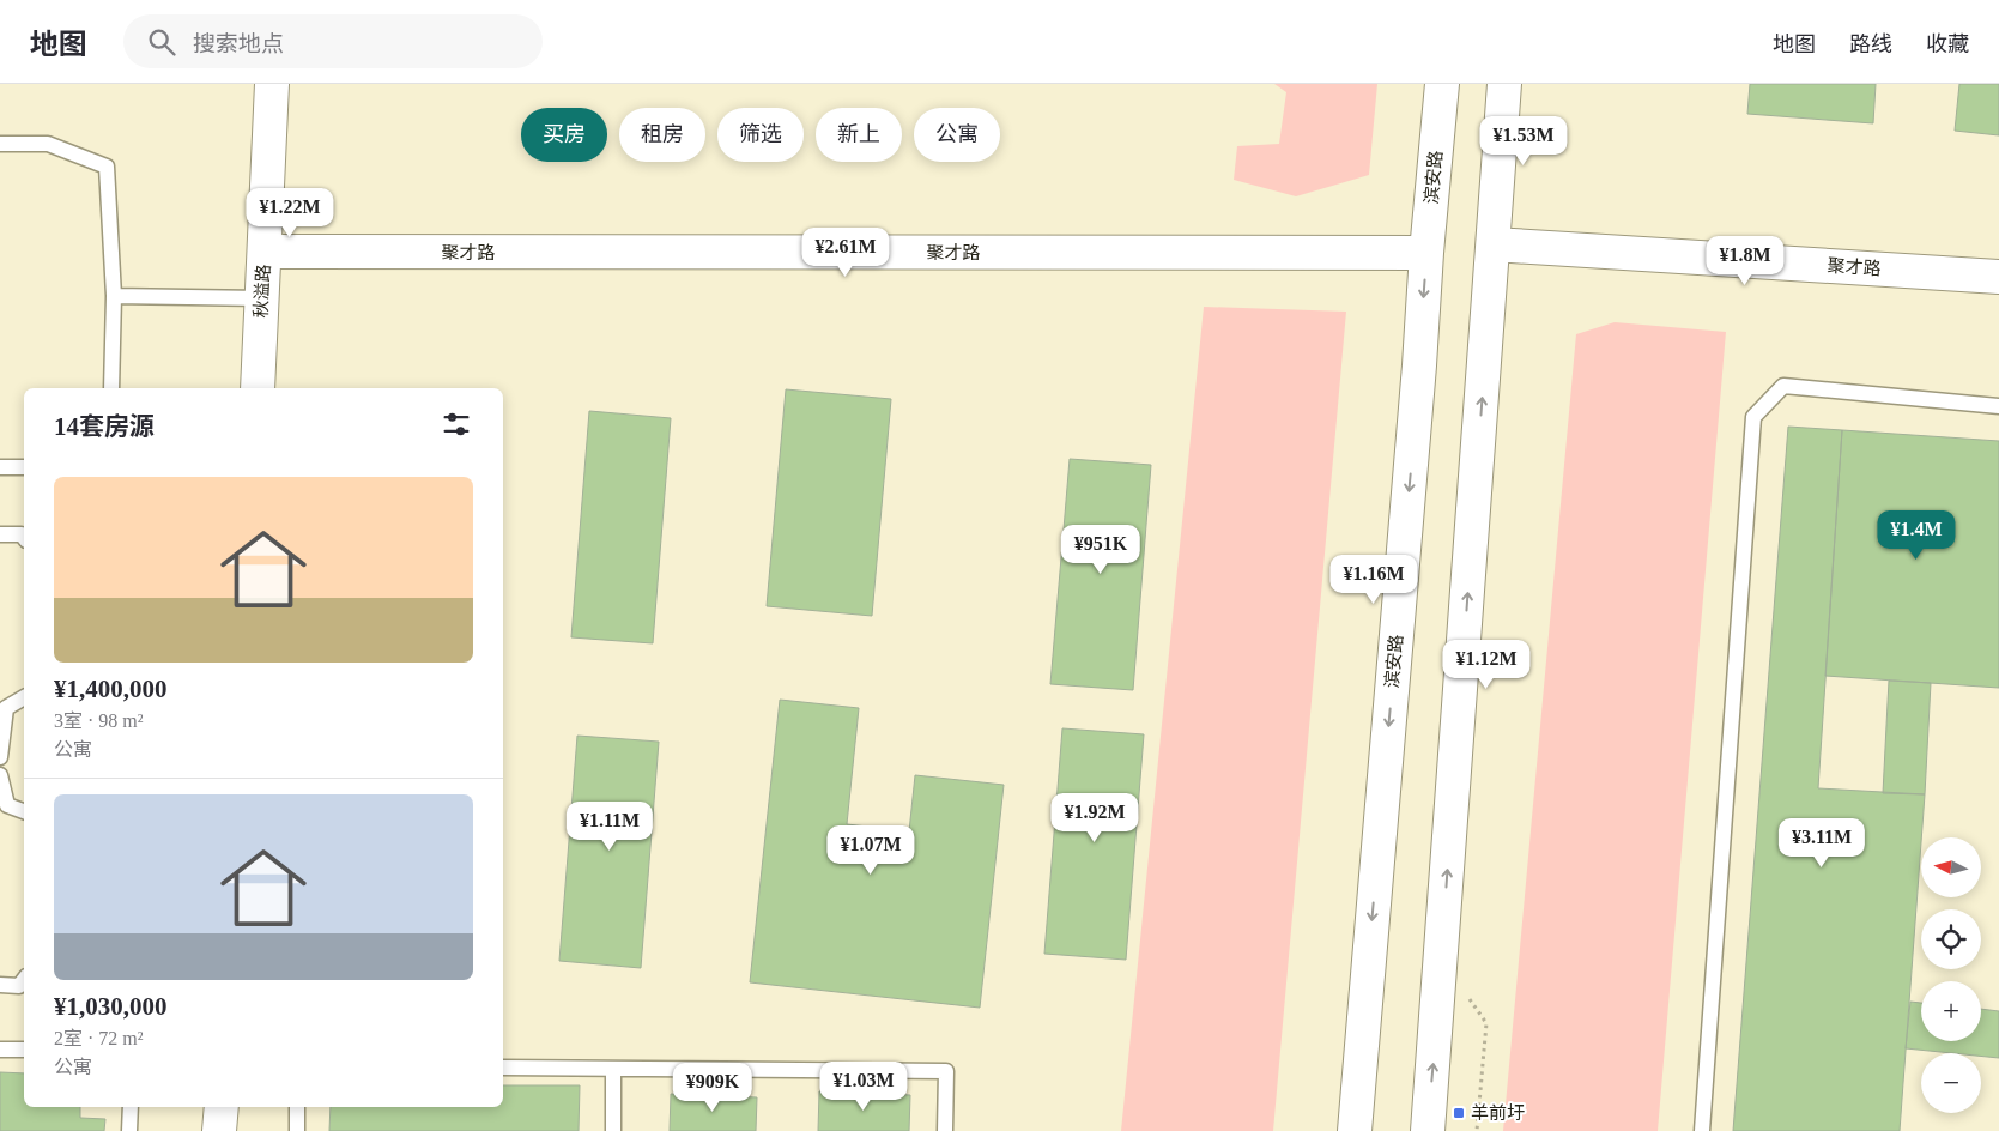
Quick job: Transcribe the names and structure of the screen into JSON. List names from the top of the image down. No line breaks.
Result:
{"streets":{"main road":["滨安路","聚才路","秋溢路"]},"crossings":[["滨安路","聚才路"],["聚才路","秋溢路"]],"places":{"transit":["羊前圩"]},"north":"left","page":{"header":"地图","search":"搜索地点","nav":["地图","路线","收藏"],"chip":["买房","租房","筛选","新上","公寓"],"price":["¥1.53M","¥1.22M","¥2.61M","¥1.8M","¥1.4M","¥951K","¥1.16M","¥1.12M","¥1.92M","¥1.11M","¥3.11M","¥1.07M","¥1.03M","¥909K"],"heading":"14套房源","list":[{"name":"¥1,400,000","note":"3室 · 98 m² · 公寓"},{"name":"¥1,030,000","note":"2室 · 72 m² · 公寓"}],"map_buttons":["+","−"]}}
